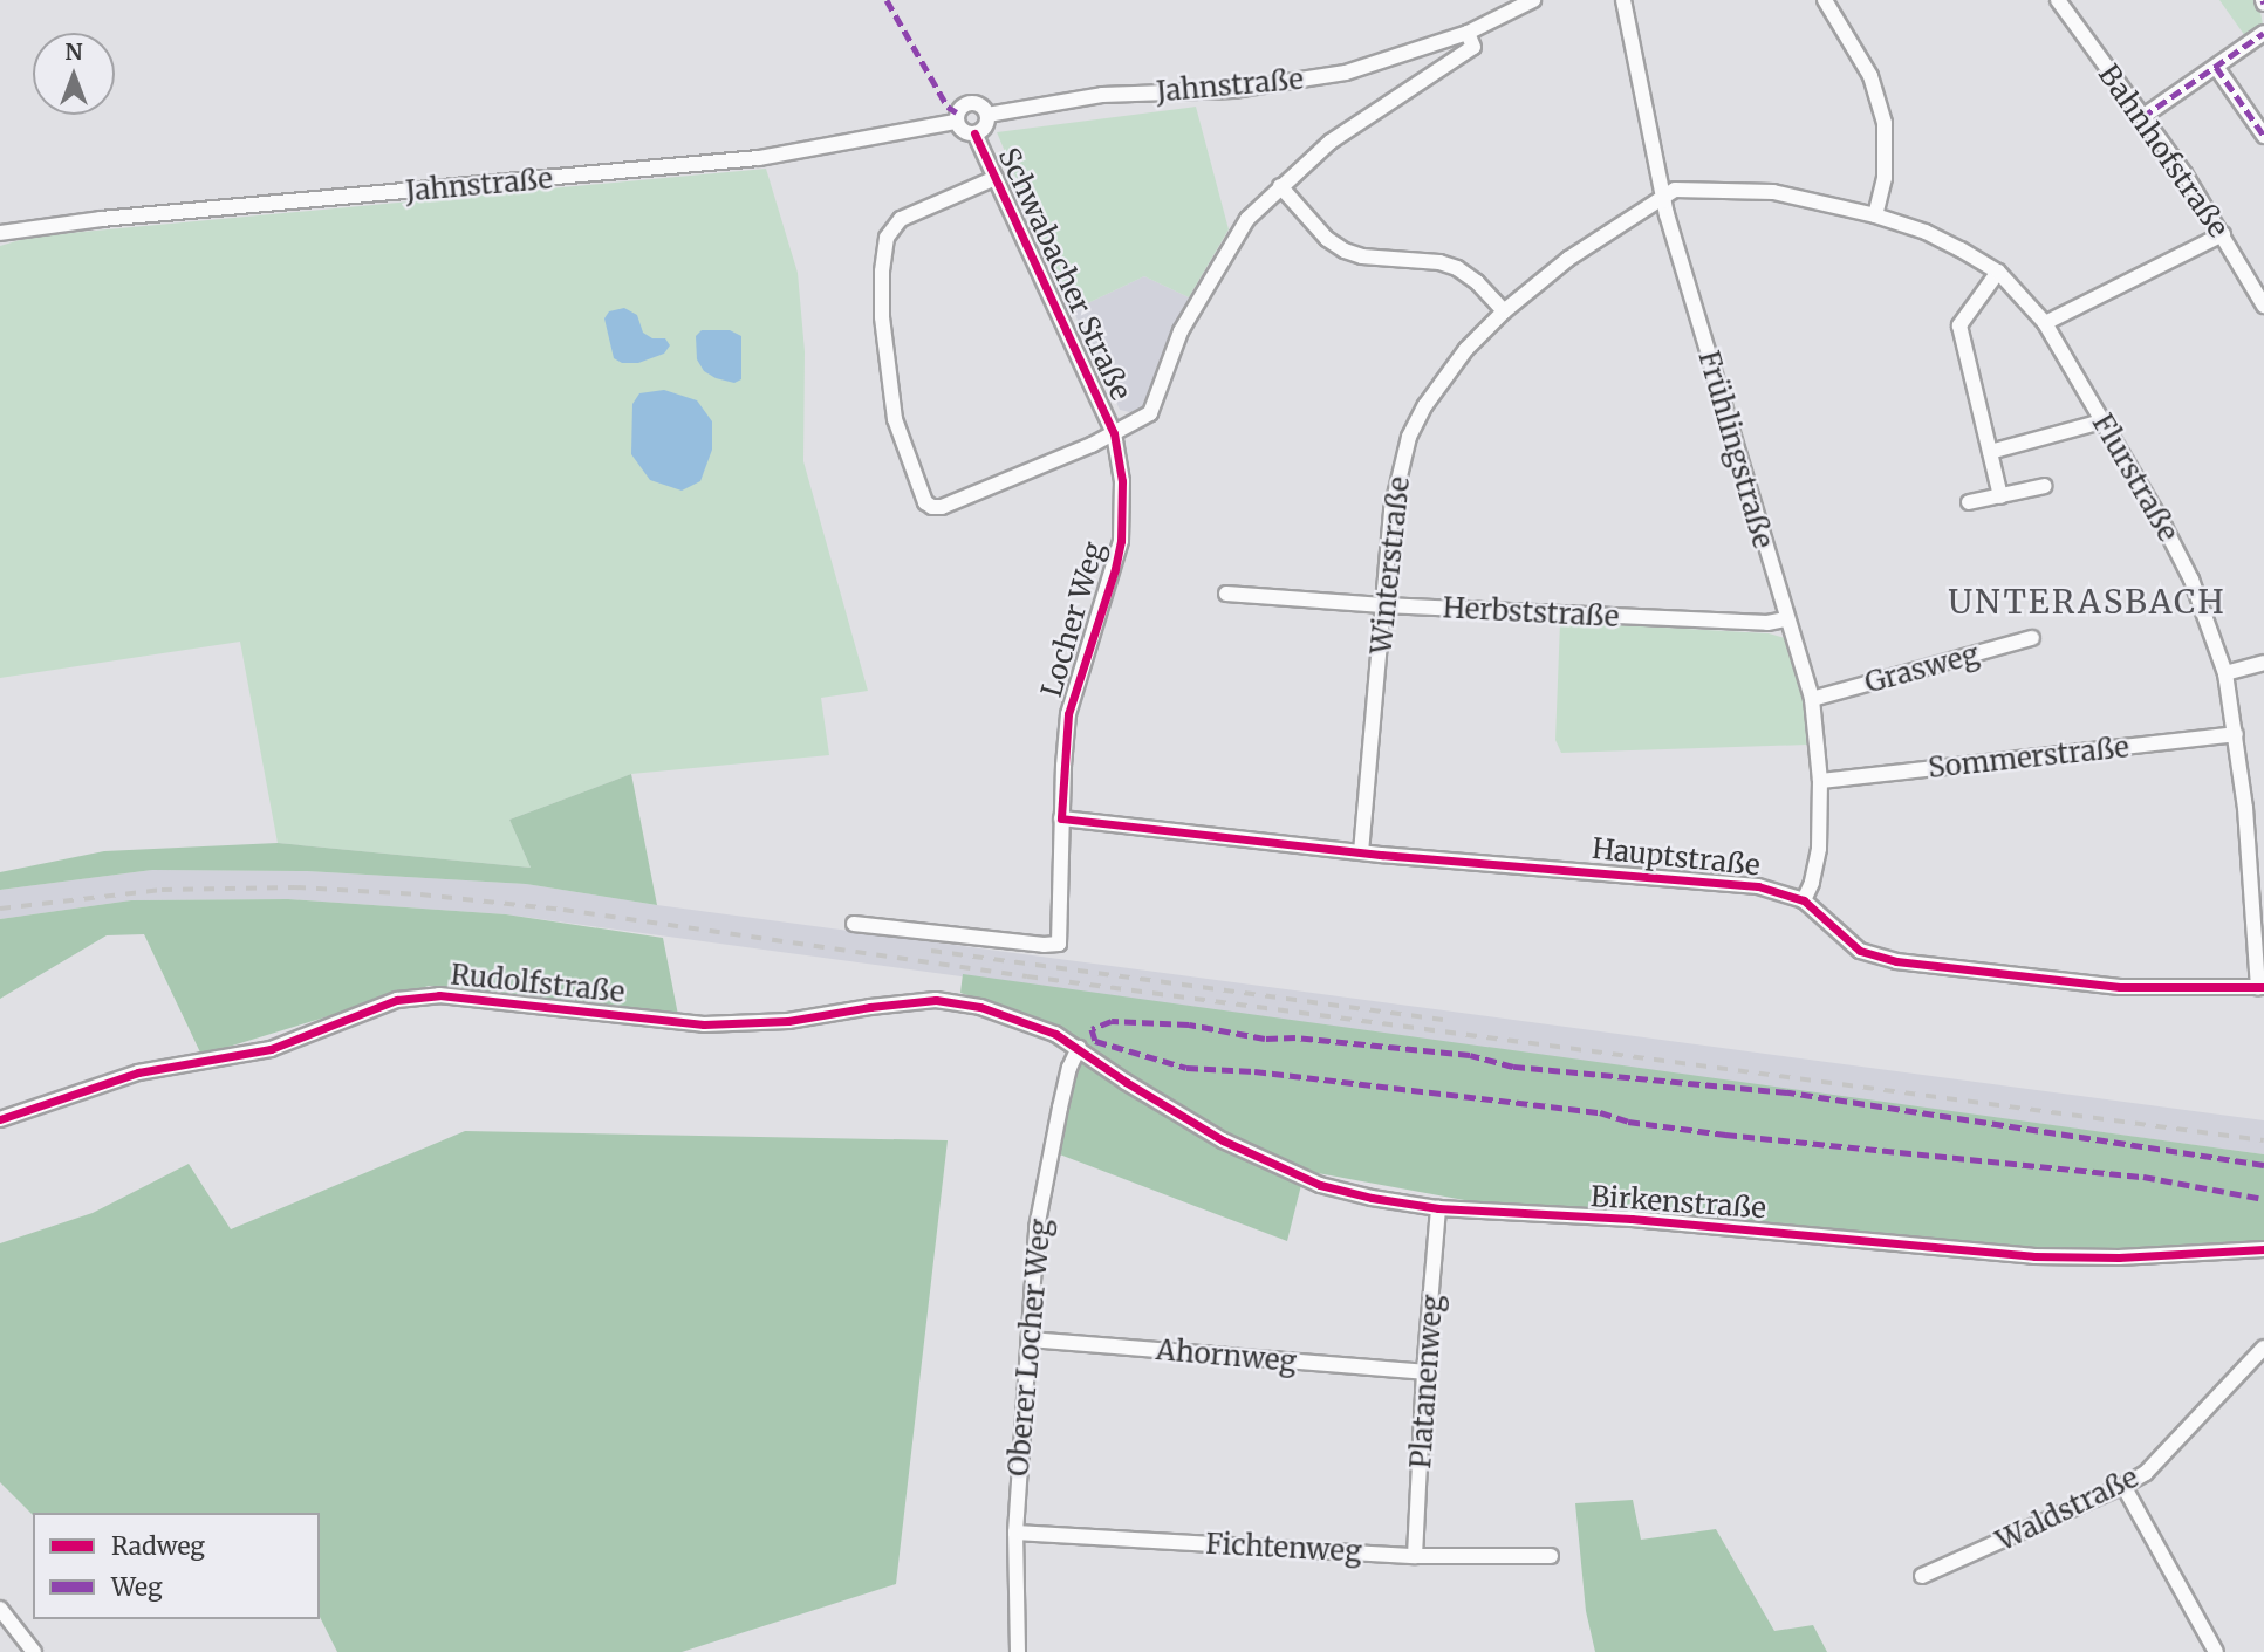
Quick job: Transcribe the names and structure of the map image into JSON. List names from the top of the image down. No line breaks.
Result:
{"streets":{"street":["Jahnstraße","Bahnhofstraße","Schwabacher Straße","Frühlingstraße","Flurstraße","Winterstraße","Herbststraße","Locher Weg","Grasweg","Sommerstraße","Hauptstraße","Rudolfstraße","Birkenstraße","Oberer Locher Weg","Ahornweg","Platanenweg","Waldstraße","Fichtenweg"]},"crossings":[["Jahnstraße","Schwabacher Straße"],["Schwabacher Straße","Locher Weg"],["Frühlingstraße","Flurstraße"],["Frühlingstraße","Winterstraße"],["Frühlingstraße","Herbststraße"],["Frühlingstraße","Grasweg"],["Frühlingstraße","Sommerstraße"],["Frühlingstraße","Hauptstraße"],["Flurstraße","Winterstraße"],["Flurstraße","Sommerstraße"],["Flurstraße","Hauptstraße"],["Winterstraße","Herbststraße"],["Winterstraße","Hauptstraße"],["Locher Weg","Hauptstraße"],["Rudolfstraße","Birkenstraße"],["Rudolfstraße","Oberer Locher Weg"],["Birkenstraße","Oberer Locher Weg"],["Birkenstraße","Platanenweg"],["Oberer Locher Weg","Ahornweg"],["Oberer Locher Weg","Fichtenweg"],["Ahornweg","Platanenweg"],["Platanenweg","Fichtenweg"]],"districts":["UNTERASBACH"],"legend":["Radweg","Weg"],"north":"top"}
